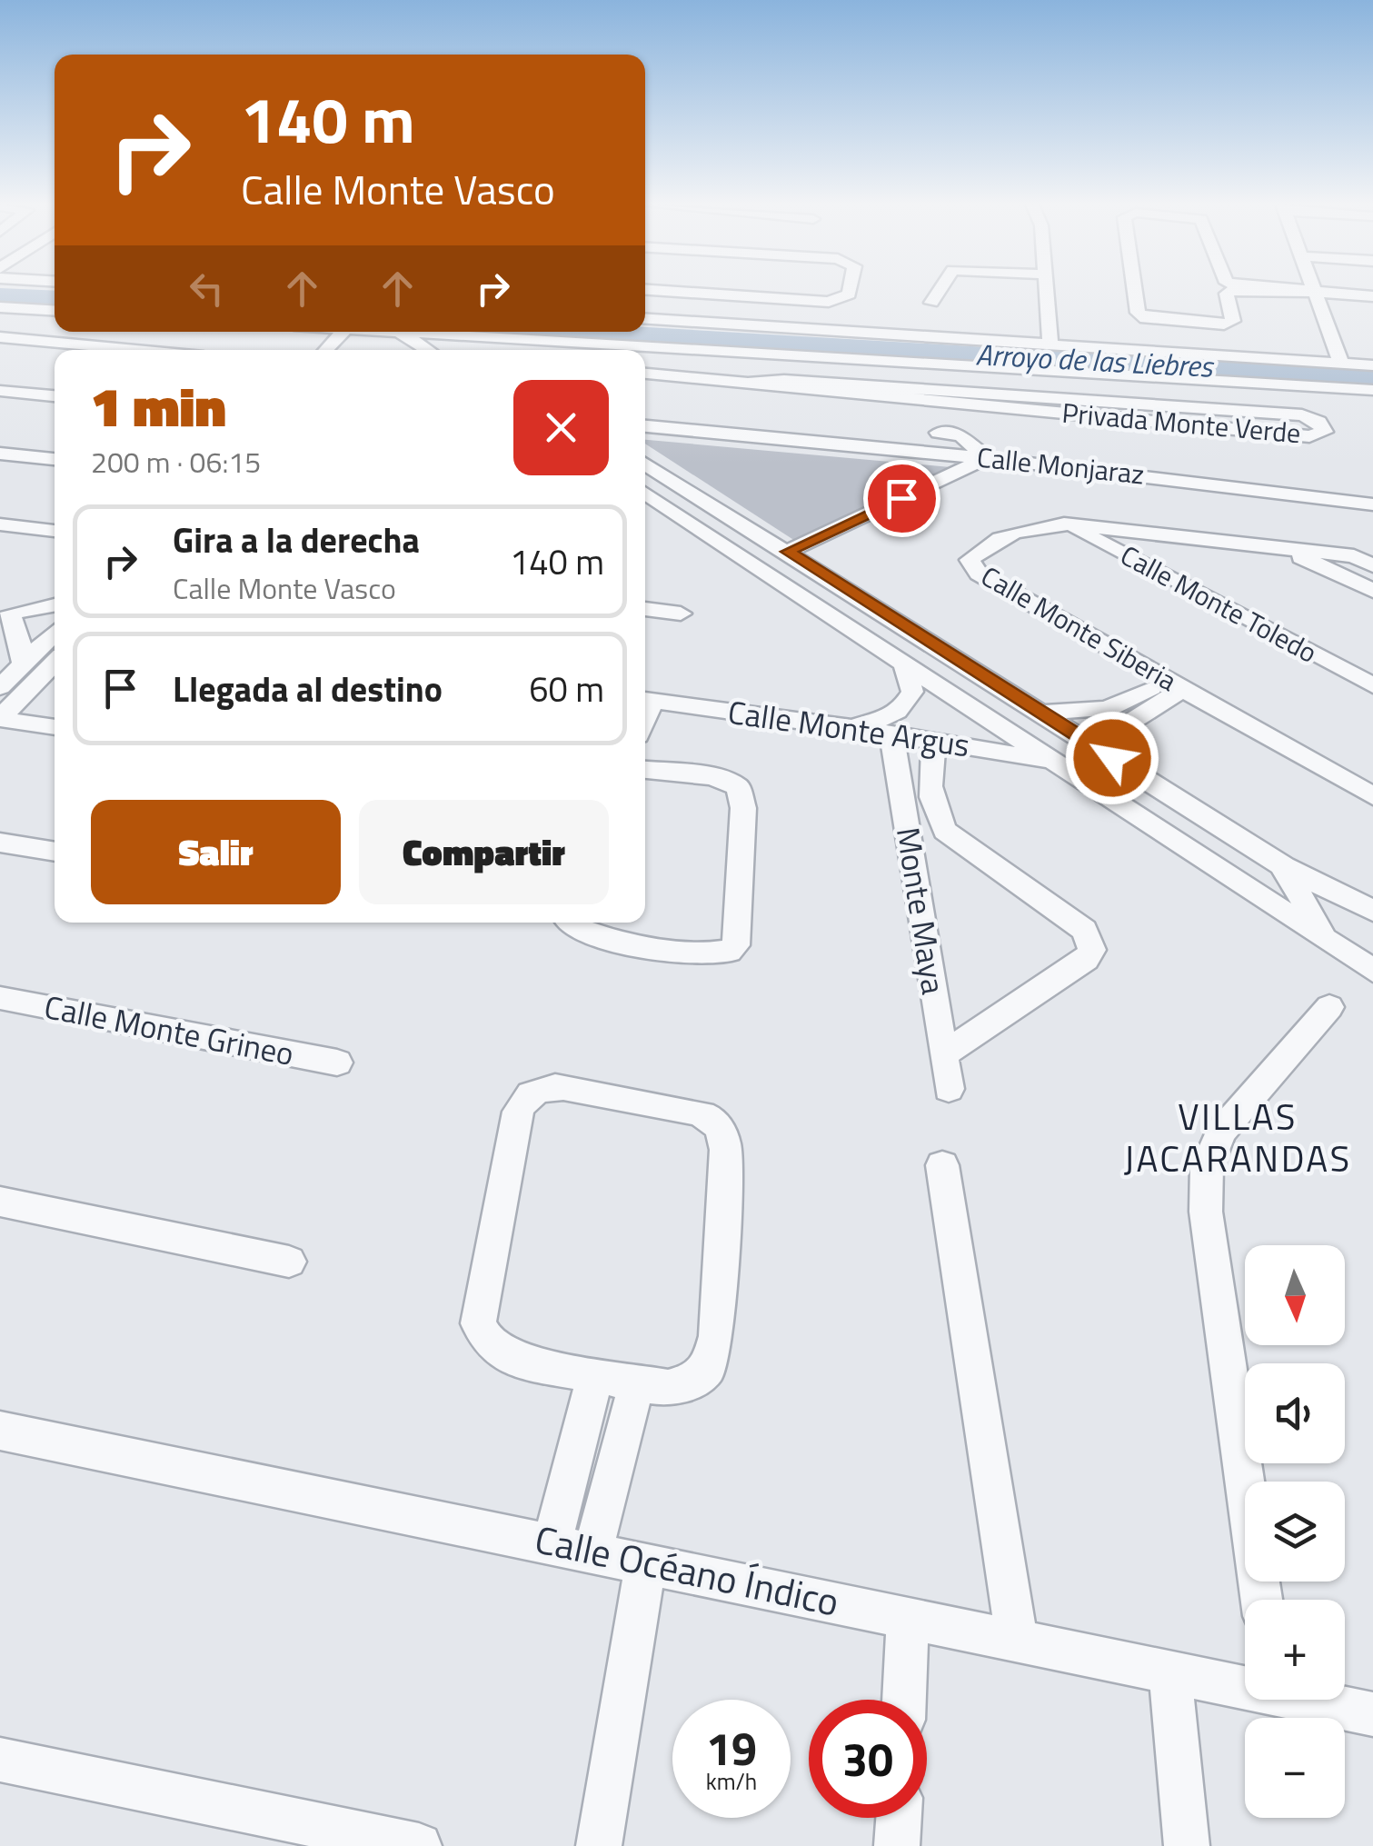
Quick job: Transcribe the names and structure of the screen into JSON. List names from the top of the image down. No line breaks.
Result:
{"streets":{"street":["Privada Monte Verde","Calle Monjaraz","Calle Monte Toledo","Calle Monte Siberia","Calle Monte Argus","Monte Maya","Calle Monte Grineo","Calle Océano Índico"]},"crossings":[["Calle Monte Toledo","Calle Monte Siberia"],["Calle Monte Argus","Monte Maya"]],"districts":["VILLAS JACARANDAS"],"water":["Arroyo de las Liebres"],"north":"bottom","page":{"turn":["140 m","Calle Monte Vasco"],"heading":["1 min","200 m · 06:15"],"list":[{"name":"Gira a la derecha","note":"Calle Monte Vasco","value":"140 m"},{"name":"Llegada al destino","value":"60 m"}],"buttons":["Salir","Compartir"],"map_buttons":["+","−"],"speed":"19 km/h","limit":"30"}}
